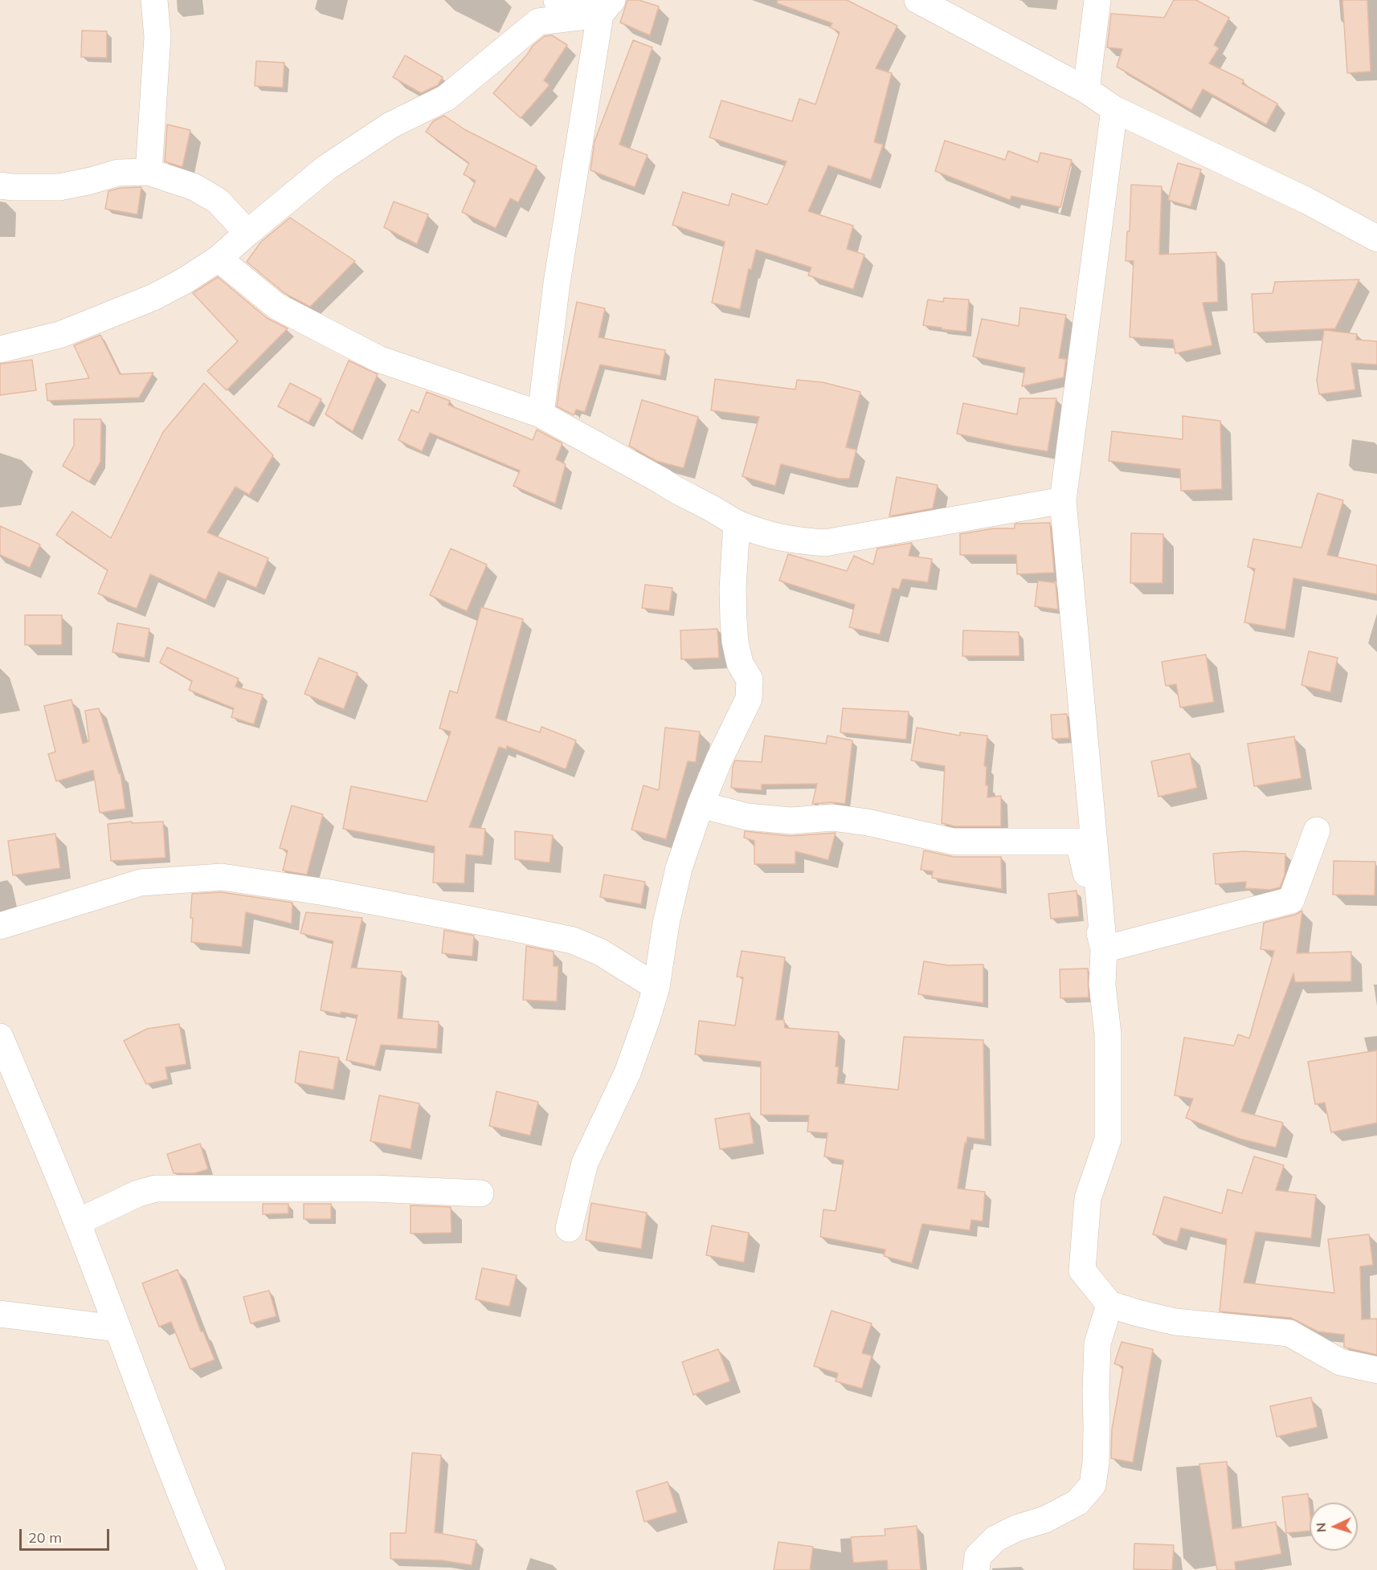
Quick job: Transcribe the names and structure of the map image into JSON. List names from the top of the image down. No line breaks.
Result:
{"scale_bar":"20 m","north":"left"}
